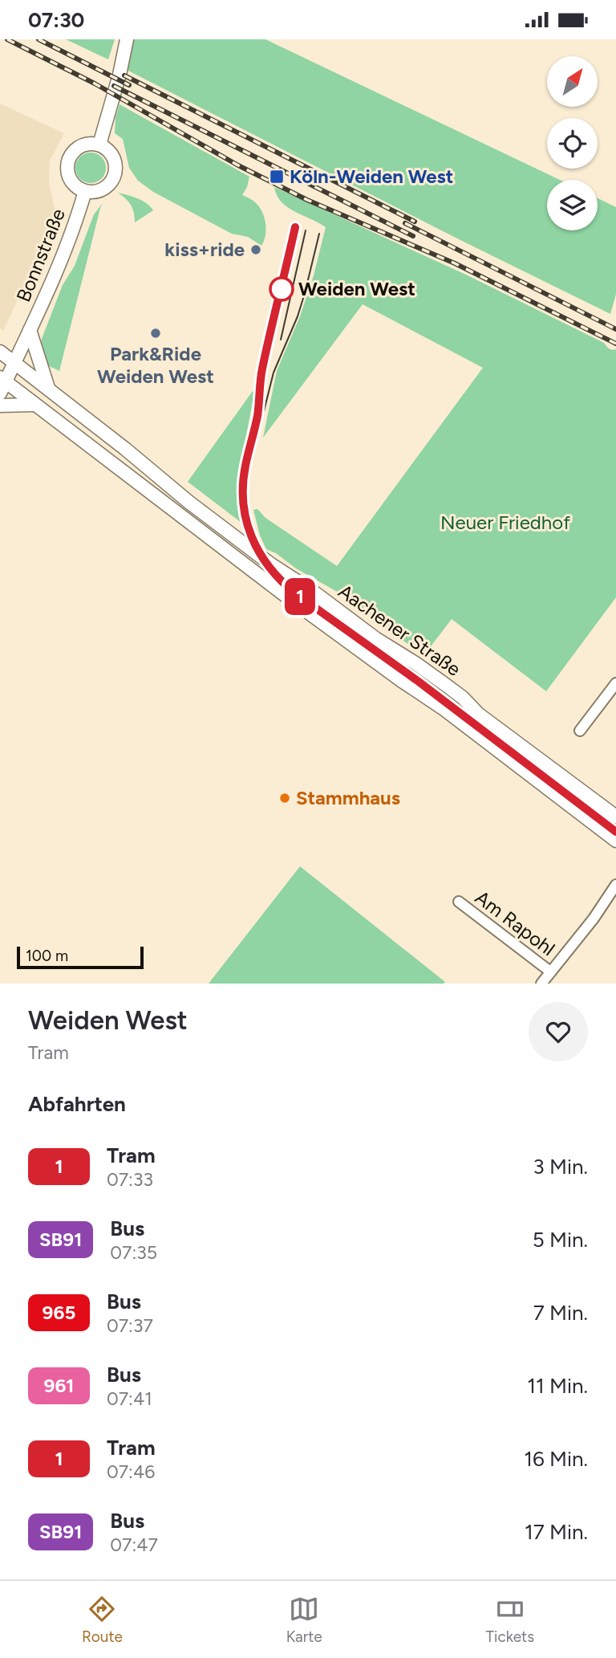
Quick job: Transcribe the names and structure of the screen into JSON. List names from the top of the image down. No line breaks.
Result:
{"streets":{"main road":["Bonnstraße","Aachener Straße"],"street":["Am Rapohl"]},"crossings":[["Bonnstraße","Aachener Straße"]],"parks":["Neuer Friedhof"],"places":{"transit":["Köln-Weiden West"],"other":["kiss+ride","Weiden West","Park&Ride Weiden West","Stammhaus"]},"lines":["tram line 1"],"scale_bar":"100 m","north":"top right","page":{"status":"07:30","on_map":"1","scale":"100 m","heading":[["Weiden West","Tram"],"Abfahrten"],"list":[{"mark":"1","name":"Tram","note":"07:33","value":"3 Min."},{"mark":"SB91","name":"Bus","note":"07:35","value":"5 Min."},{"mark":"965","name":"Bus","note":"07:37","value":"7 Min."},{"mark":"961","name":"Bus","note":"07:41","value":"11 Min."},{"mark":"1","name":"Tram","note":"07:46","value":"16 Min."},{"mark":"SB91","name":"Bus","note":"07:47","value":"17 Min."}],"tabs":["Route","Karte","Tickets"]}}
